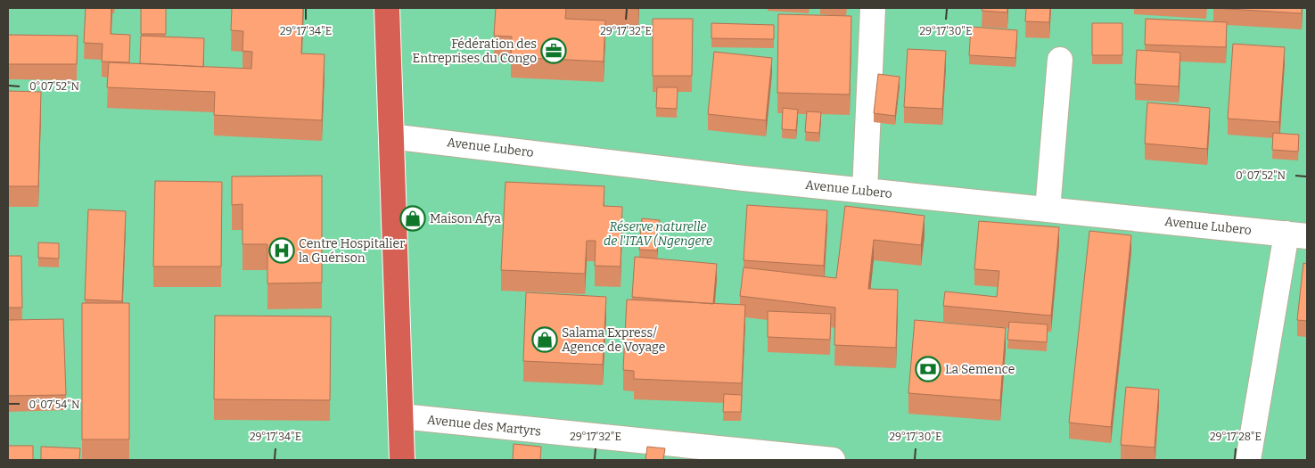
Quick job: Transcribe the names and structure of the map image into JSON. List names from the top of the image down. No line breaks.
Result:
{"streets":{"street":["Avenue Lubero","Avenue des Martyrs"]},"parks":["Réserve naturelle de l'ITAV (Ngengere"],"places":{"office":["Fédération des Entreprises du Congo"],"shop":["Maison Afya","Salama Express/ Agence de Voyage"],"hospital":["Centre Hospitalier la Guérison"],"bank":["La Semence"]},"coordinates":["29°17'34\"E","29°17'32\"E","29°17'30\"E","0°07'52\"N","0°07'54\"N","29°17'28\"E"]}
